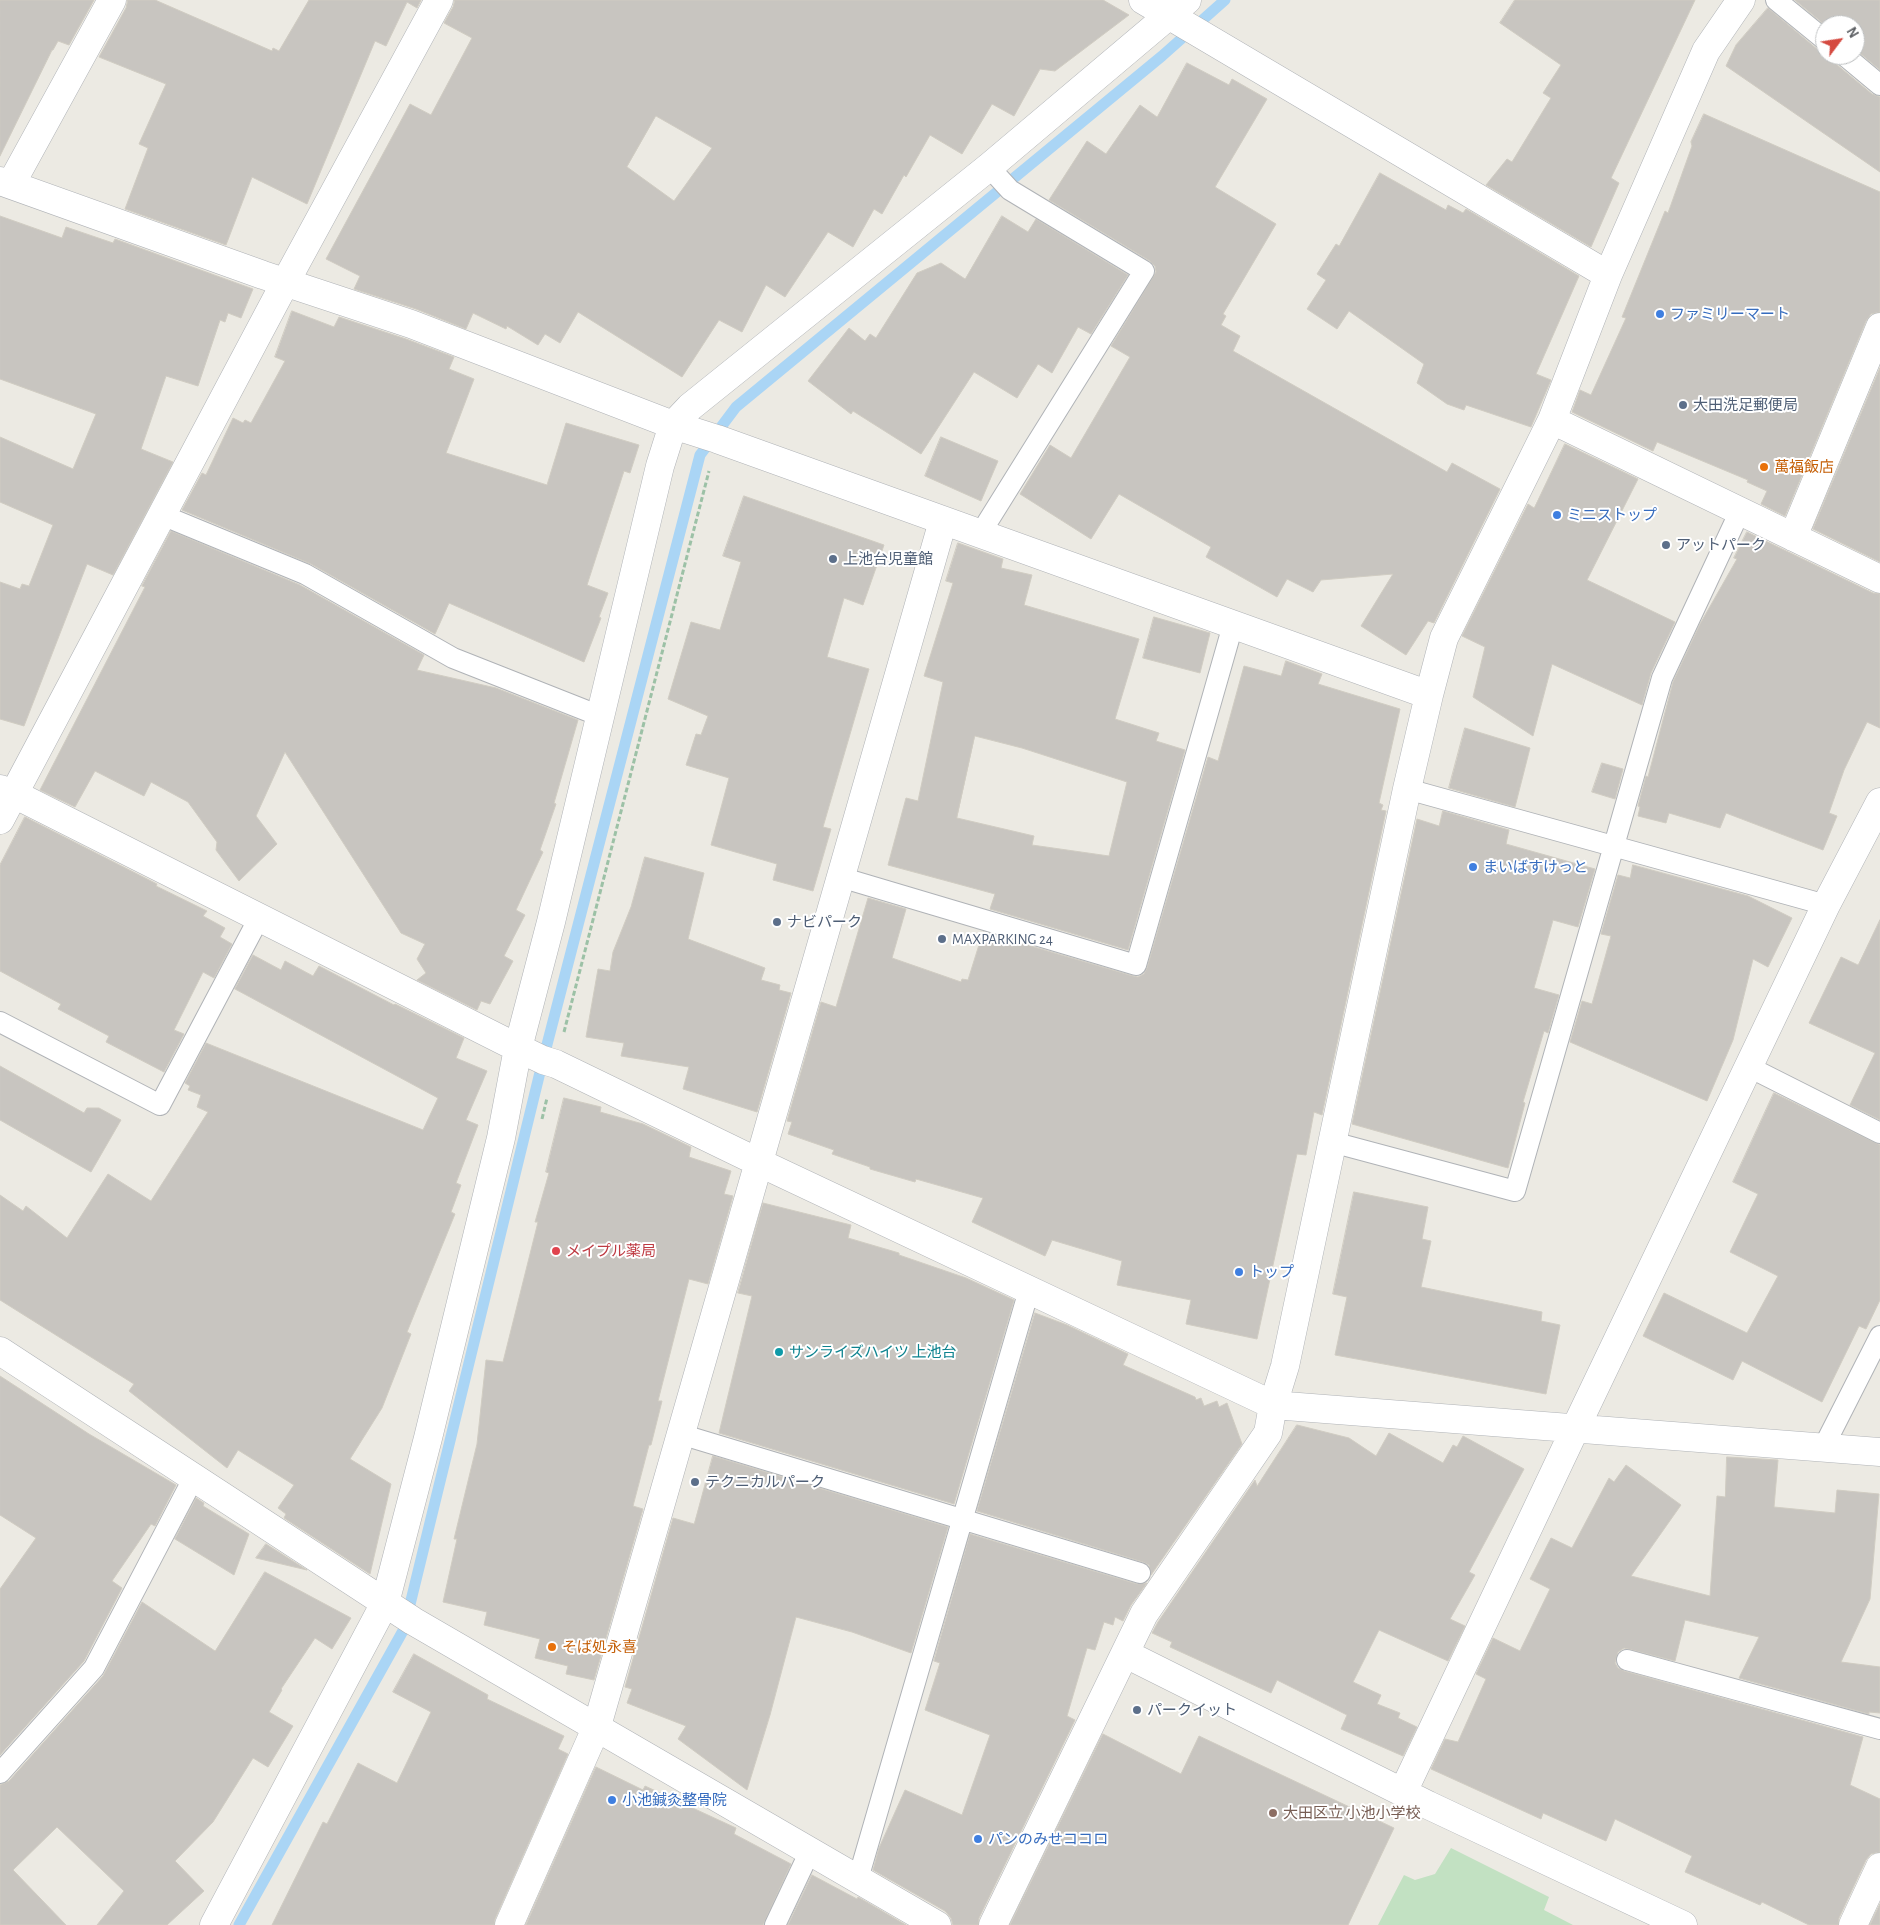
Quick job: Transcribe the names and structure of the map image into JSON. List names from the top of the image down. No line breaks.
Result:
{"places":["ファミリーマート","大田洗足郵便局","萬福飯店","ミニストップ","アットパーク","上池台児童館","まいばすけっと","ナビパーク","MAXPARKING 24","メイプル薬局","トップ","サンライズハイツ 上池台","テクニカルパーク","そば処永喜","パークイット","小池鍼灸整骨院","大田区立 小池小学校","パンのみせココロ"],"north":"top right"}
